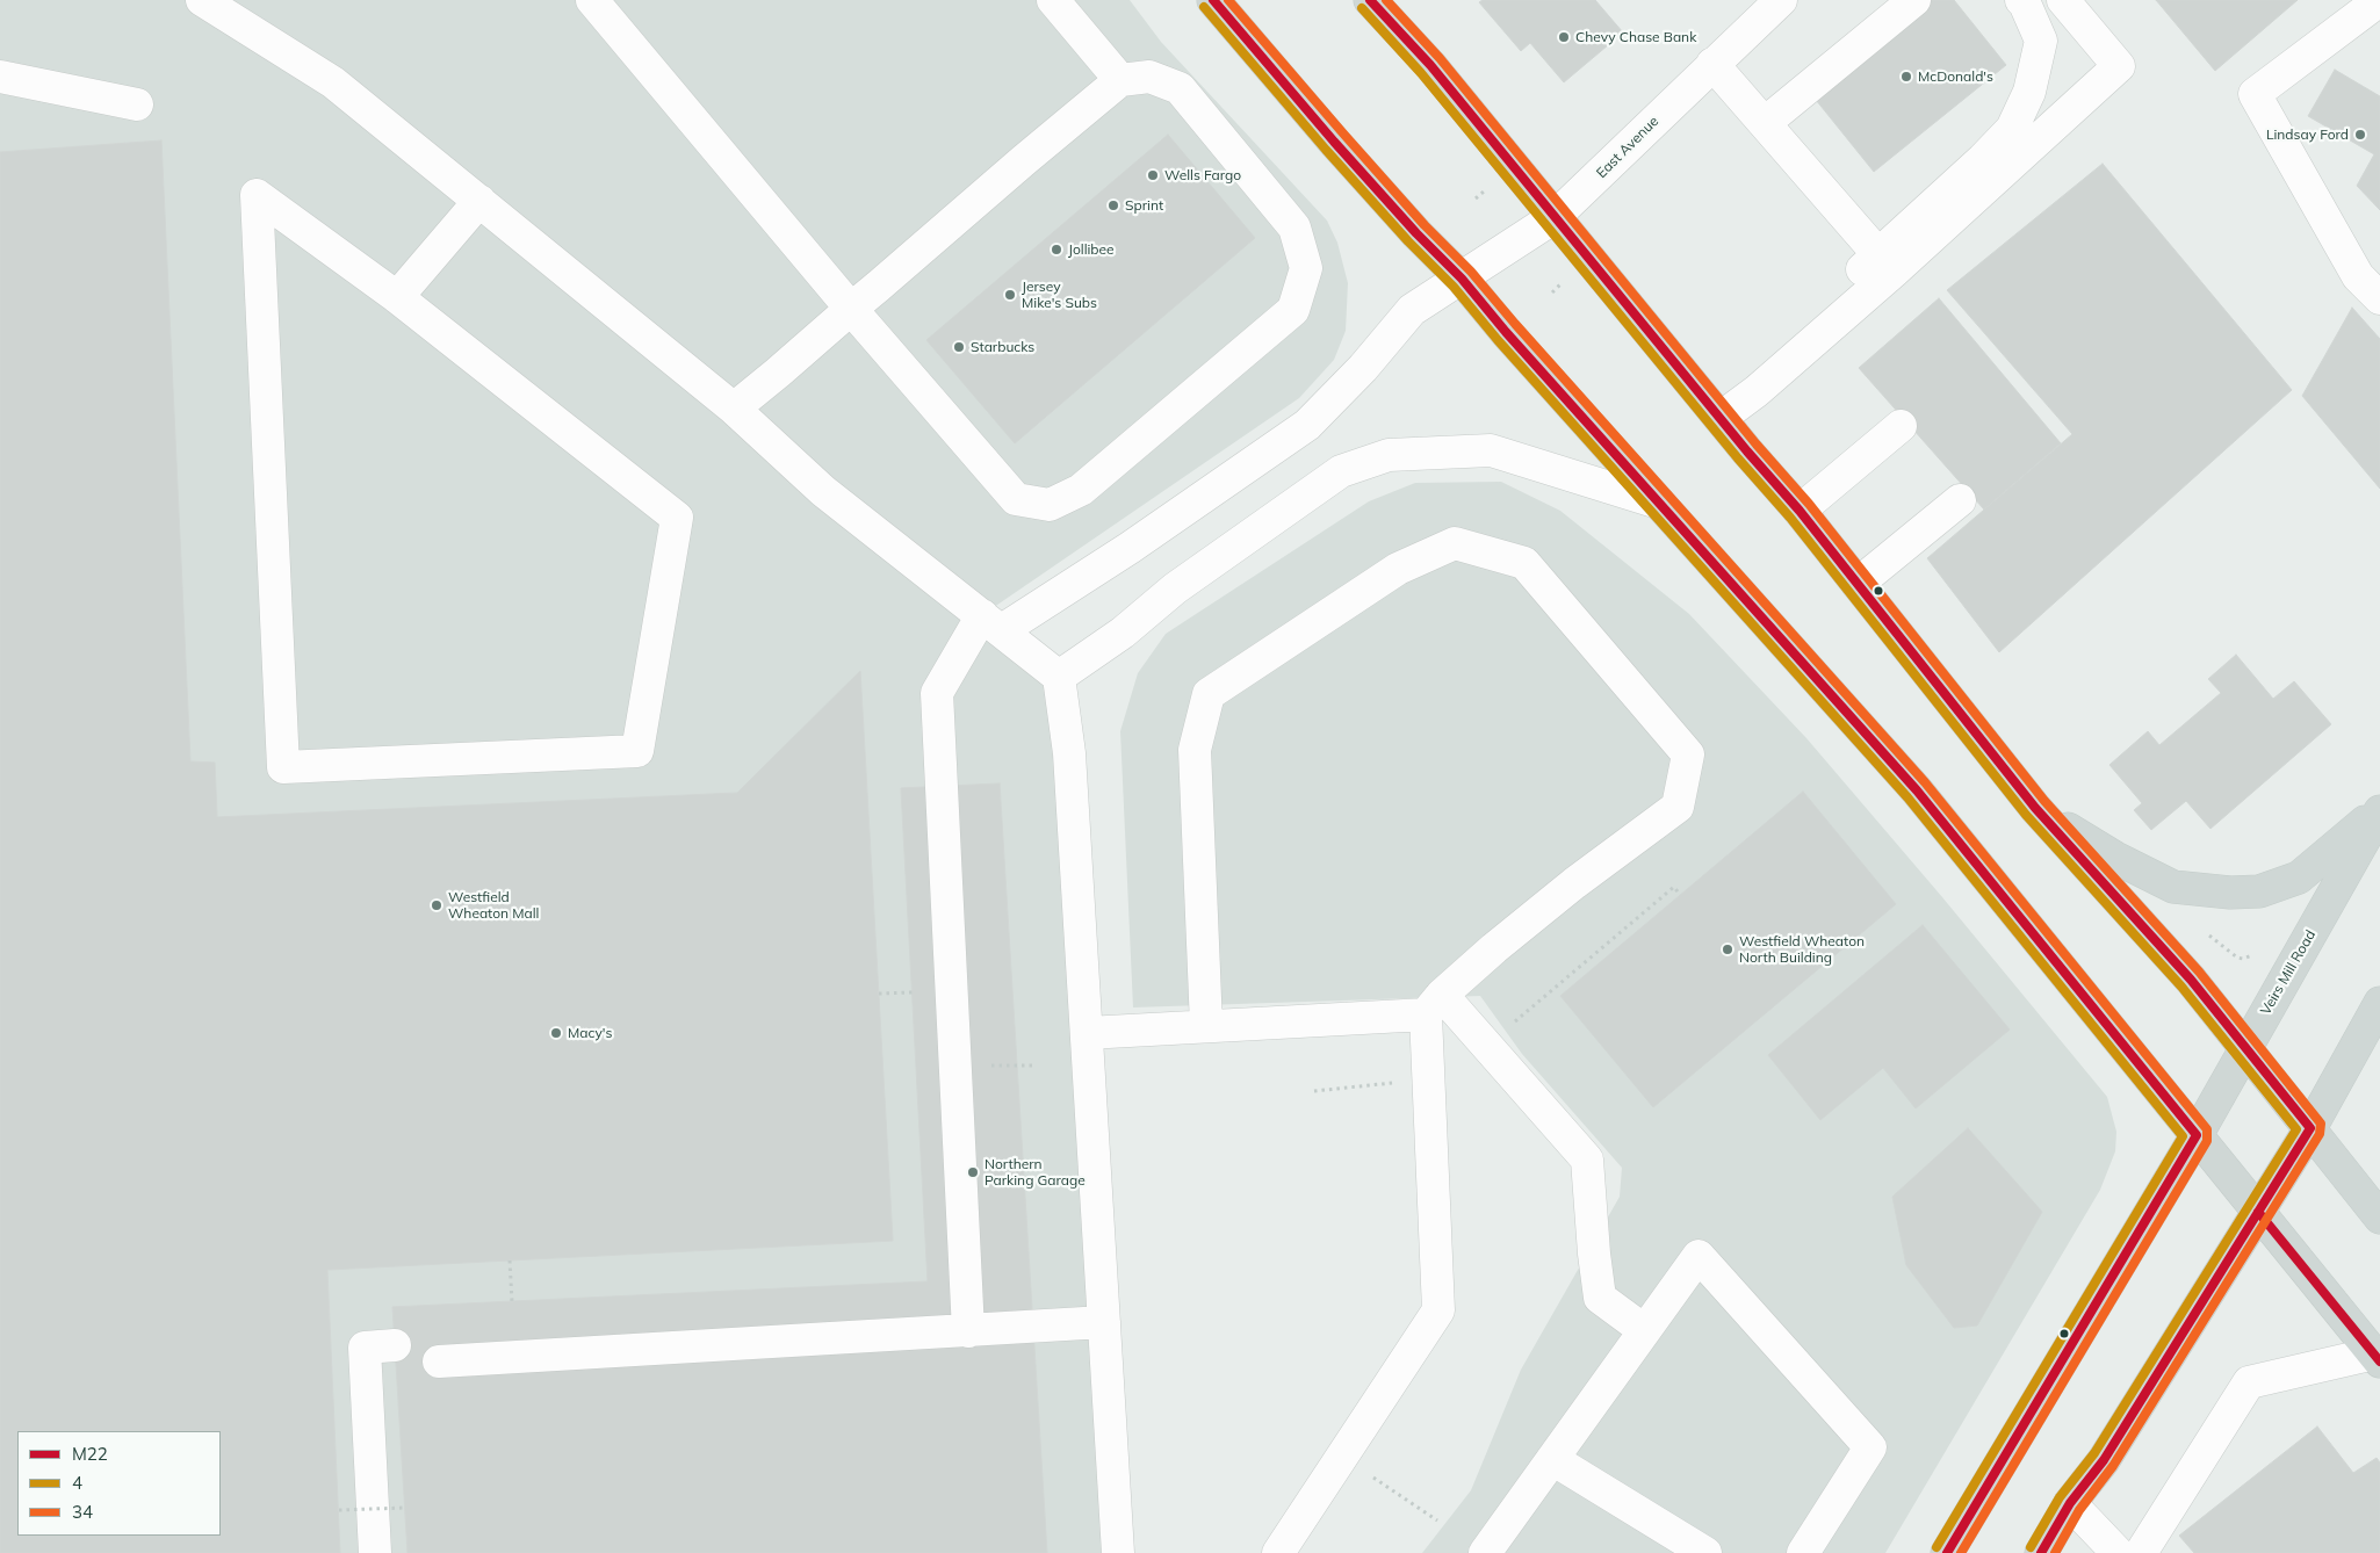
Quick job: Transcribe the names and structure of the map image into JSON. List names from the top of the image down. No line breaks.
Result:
{"streets":{"main road":["Veirs Mill Road"],"street":["East Avenue"]},"places":["Chevy Chase Bank","McDonald's","Lindsay Ford","Wells Fargo","Sprint","Jollibee","Jersey Mike's Subs","Starbucks","Westfield Wheaton Mall","Westfield Wheaton North Building","Macy's","Northern Parking Garage"],"lines":["transit line M22","transit line 34","transit line 4"],"legend":["M22","4","34"]}
